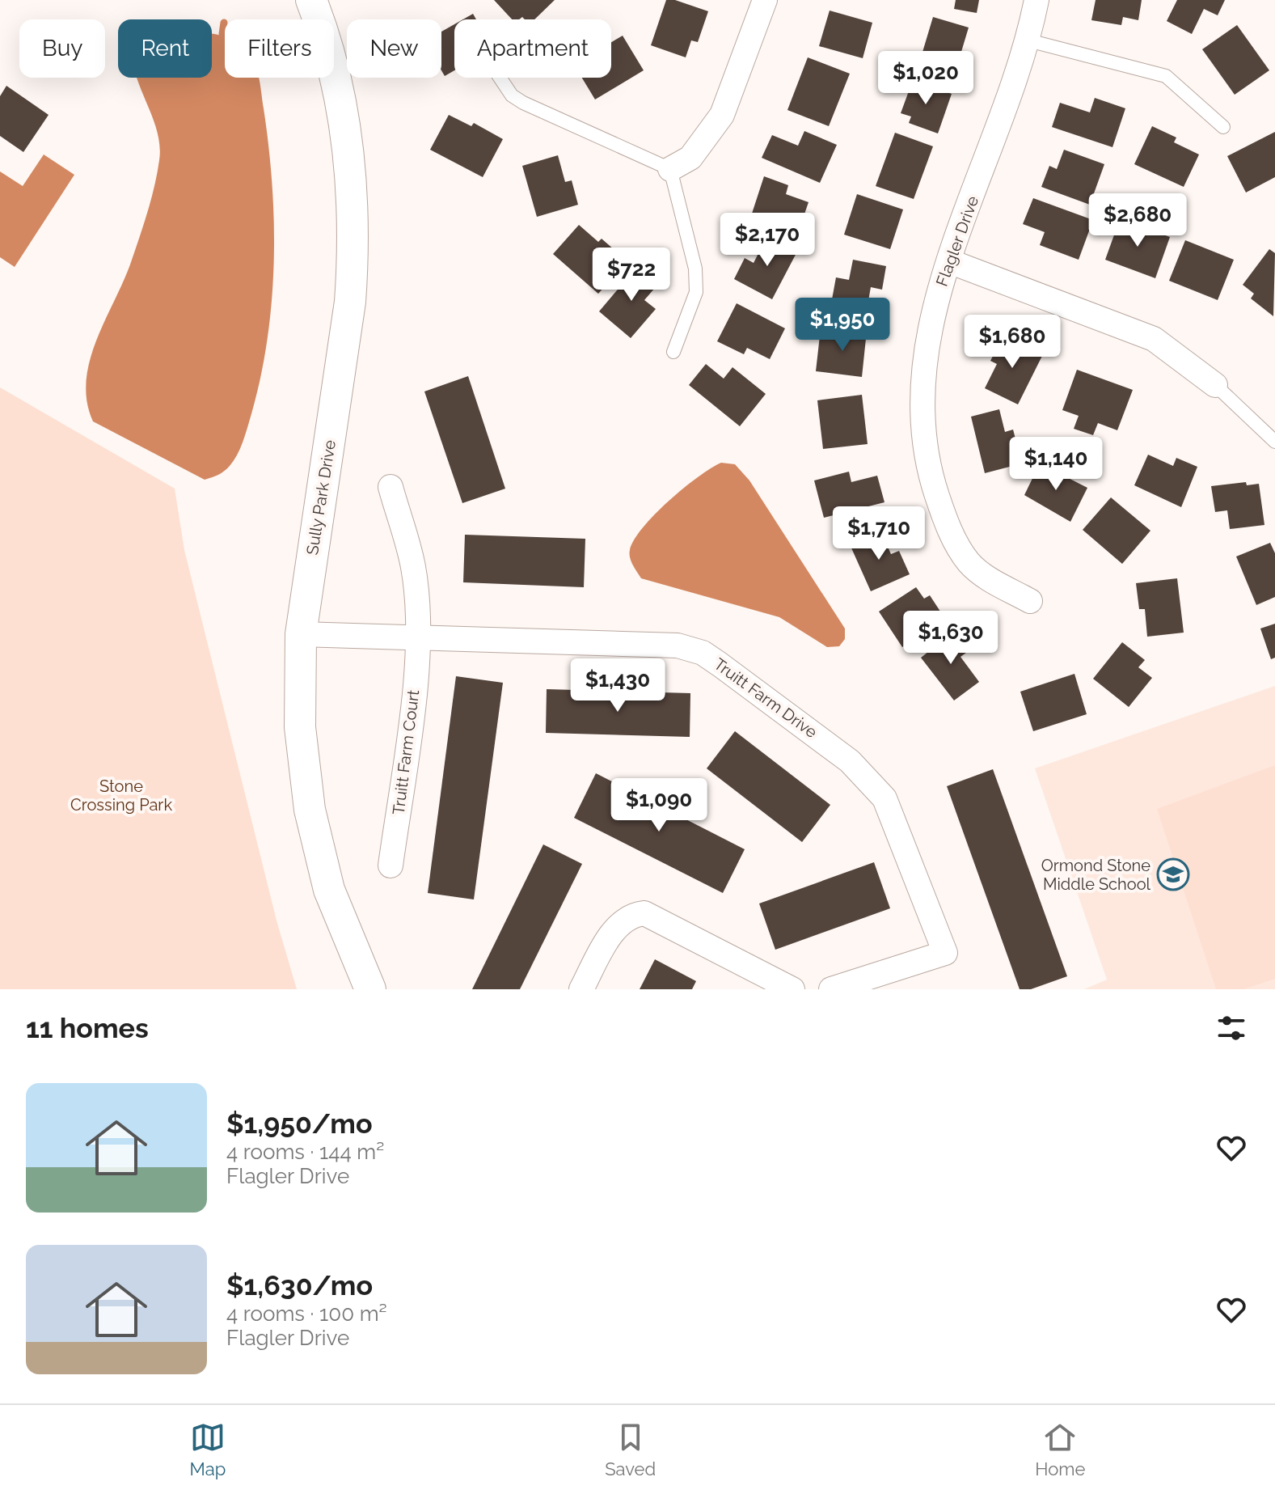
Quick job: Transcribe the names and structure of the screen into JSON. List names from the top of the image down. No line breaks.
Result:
{"streets":{"street":["Flagler Drive","Sully Park Drive","Truitt Farm Drive","Truitt Farm Court"]},"crossings":[["Sully Park Drive","Truitt Farm Drive"],["Truitt Farm Drive","Truitt Farm Court"]],"parks":["Stone Crossing Park"],"places":{"school or university":["Ormond Stone Middle School"]},"page":{"chip":["Buy","Rent","Filters","New","Apartment"],"price":["$1,020","$2,680","$2,170","$722","$1,950","$1,680","$1,140","$1,710","$1,630","$1,430","$1,090"],"heading":"11 homes","list":[{"name":"$1,950/mo","note":"4 rooms · 144 m² · Flagler Drive"},{"name":"$1,630/mo","note":"4 rooms · 100 m² · Flagler Drive"}],"tabs":["Map","Saved","Home"]}}
